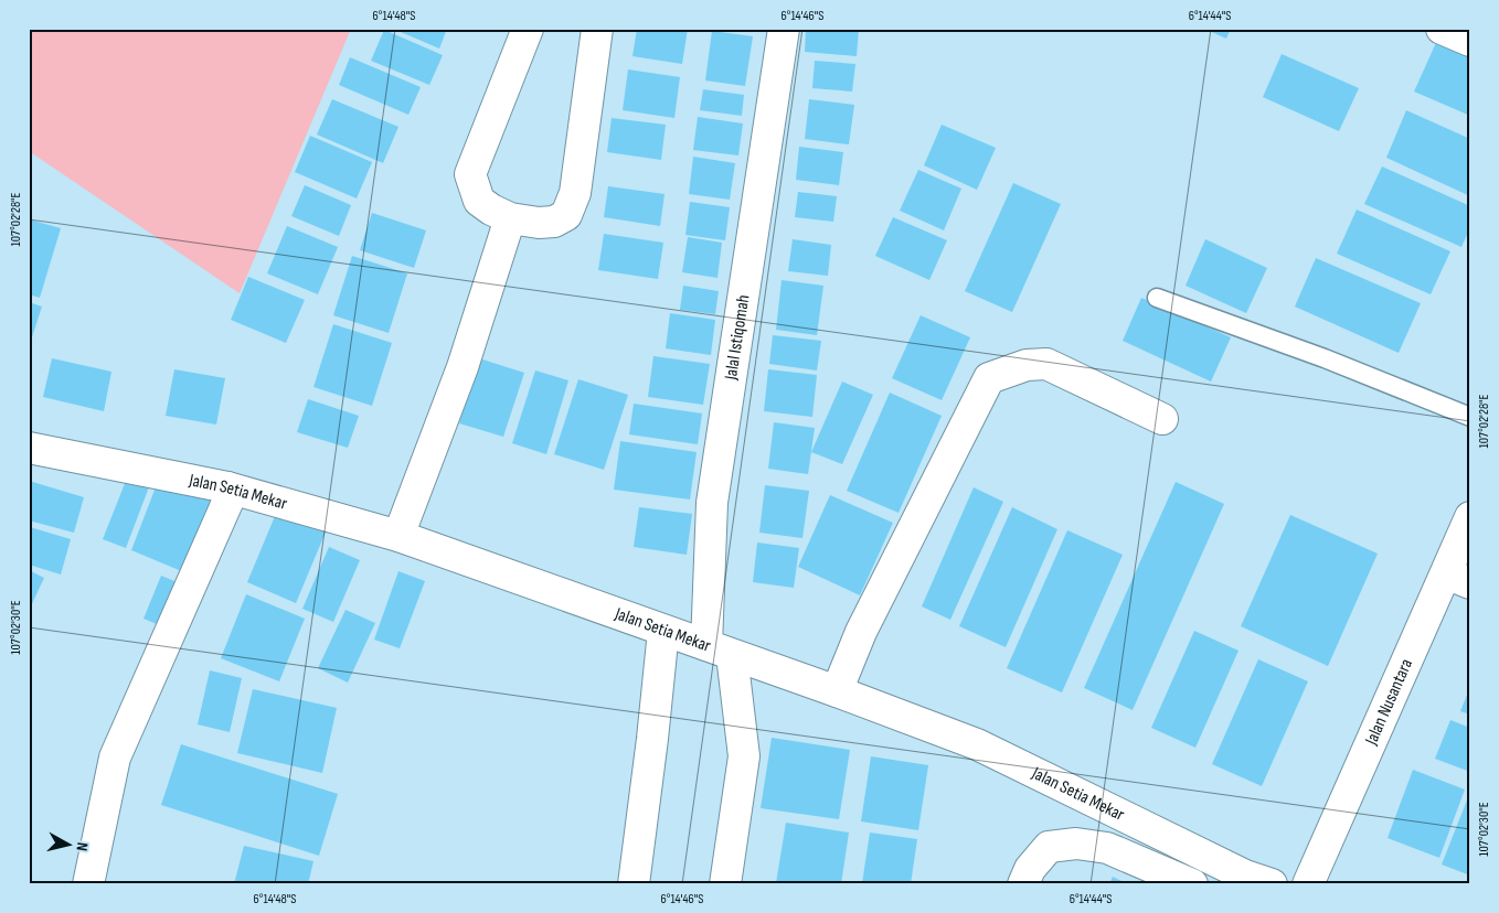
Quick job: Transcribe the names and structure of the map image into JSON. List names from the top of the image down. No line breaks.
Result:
{"streets":{"street":["Jalal Istiqomah","Jalan Setia Mekar","Jalan Nusantara"]},"crossings":[["Jalal Istiqomah","Jalan Setia Mekar"]],"north":"right","coordinates":["6°14'48\"S","6°14'46\"S","6°14'44\"S","107°02'28\"E","107°02'30\"E"]}
